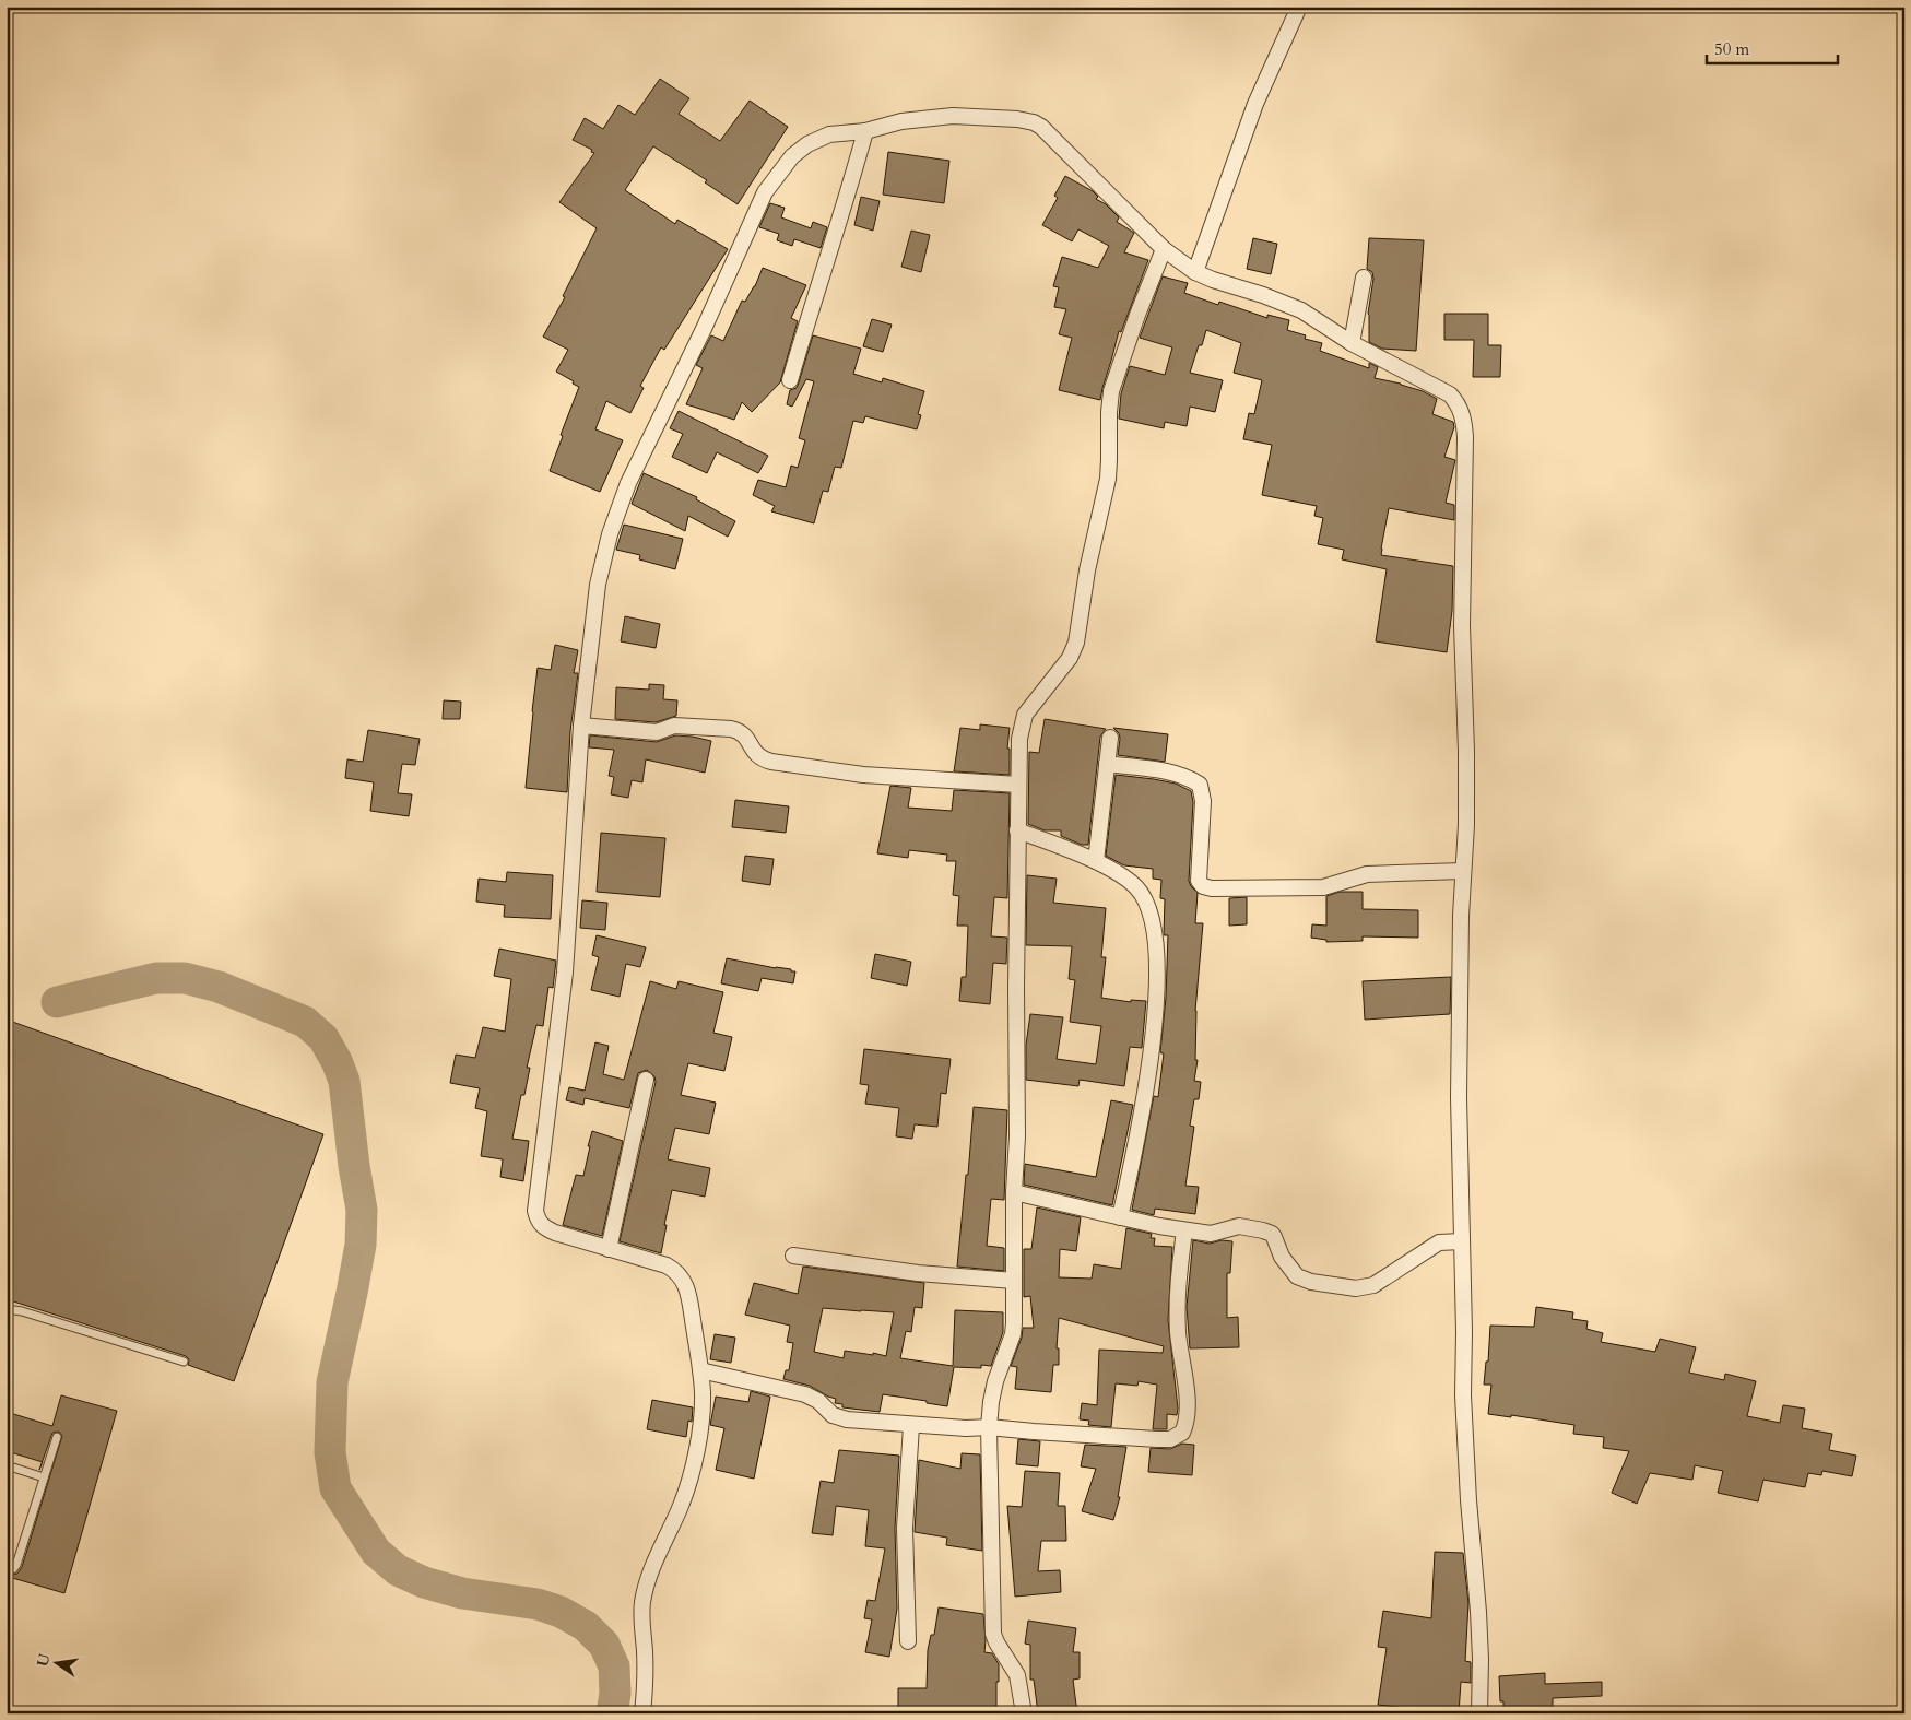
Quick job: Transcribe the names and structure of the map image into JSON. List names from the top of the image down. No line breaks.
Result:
{"scale_bar":"50 m","north":"left"}
